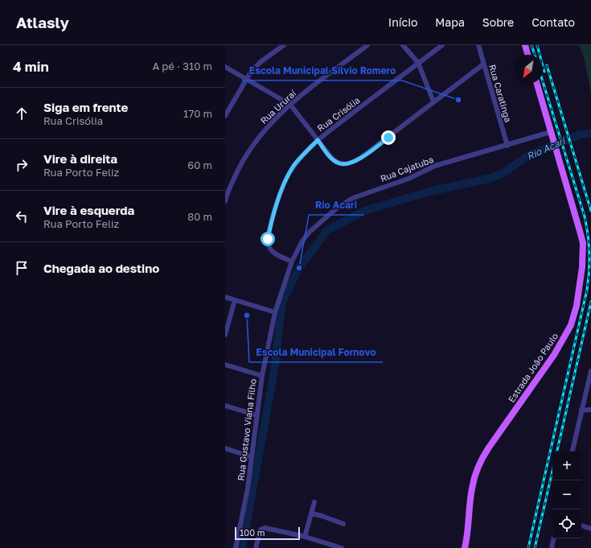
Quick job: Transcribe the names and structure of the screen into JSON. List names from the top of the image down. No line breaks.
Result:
{"streets":{"main road":["Estrada João Paulo"],"street":["Rua Caratinga","Rua Ururaí","Rua Crisólia","Rua Cajatuba","Rua Gustavo Viana Filho"]},"crossings":[["Rua Caratinga","Rua Cajatuba"],["Rua Crisólia","Rua Cajatuba"],["Rua Cajatuba","Estrada João Paulo"],["Rua Cajatuba","Rua Gustavo Viana Filho"]],"water":["Rio Acari"],"places":["Escola Municipal Silvio Romero","Rio Acari","Escola Municipal Fornovo"],"scale_bar":"100 m","north":"bottom left","page":{"header":"Atlasly","nav":["Início","Mapa","Sobre","Contato"],"heading":["4 min","A pé · 310 m"],"list":[["Siga em frente","Rua Crisólia","170 m"],["Vire à direita","Rua Porto Feliz","60 m"],["Vire à esquerda","Rua Porto Feliz","80 m"],"Chegada ao destino"],"map_buttons":["+","−"],"scale":"100 m"}}
